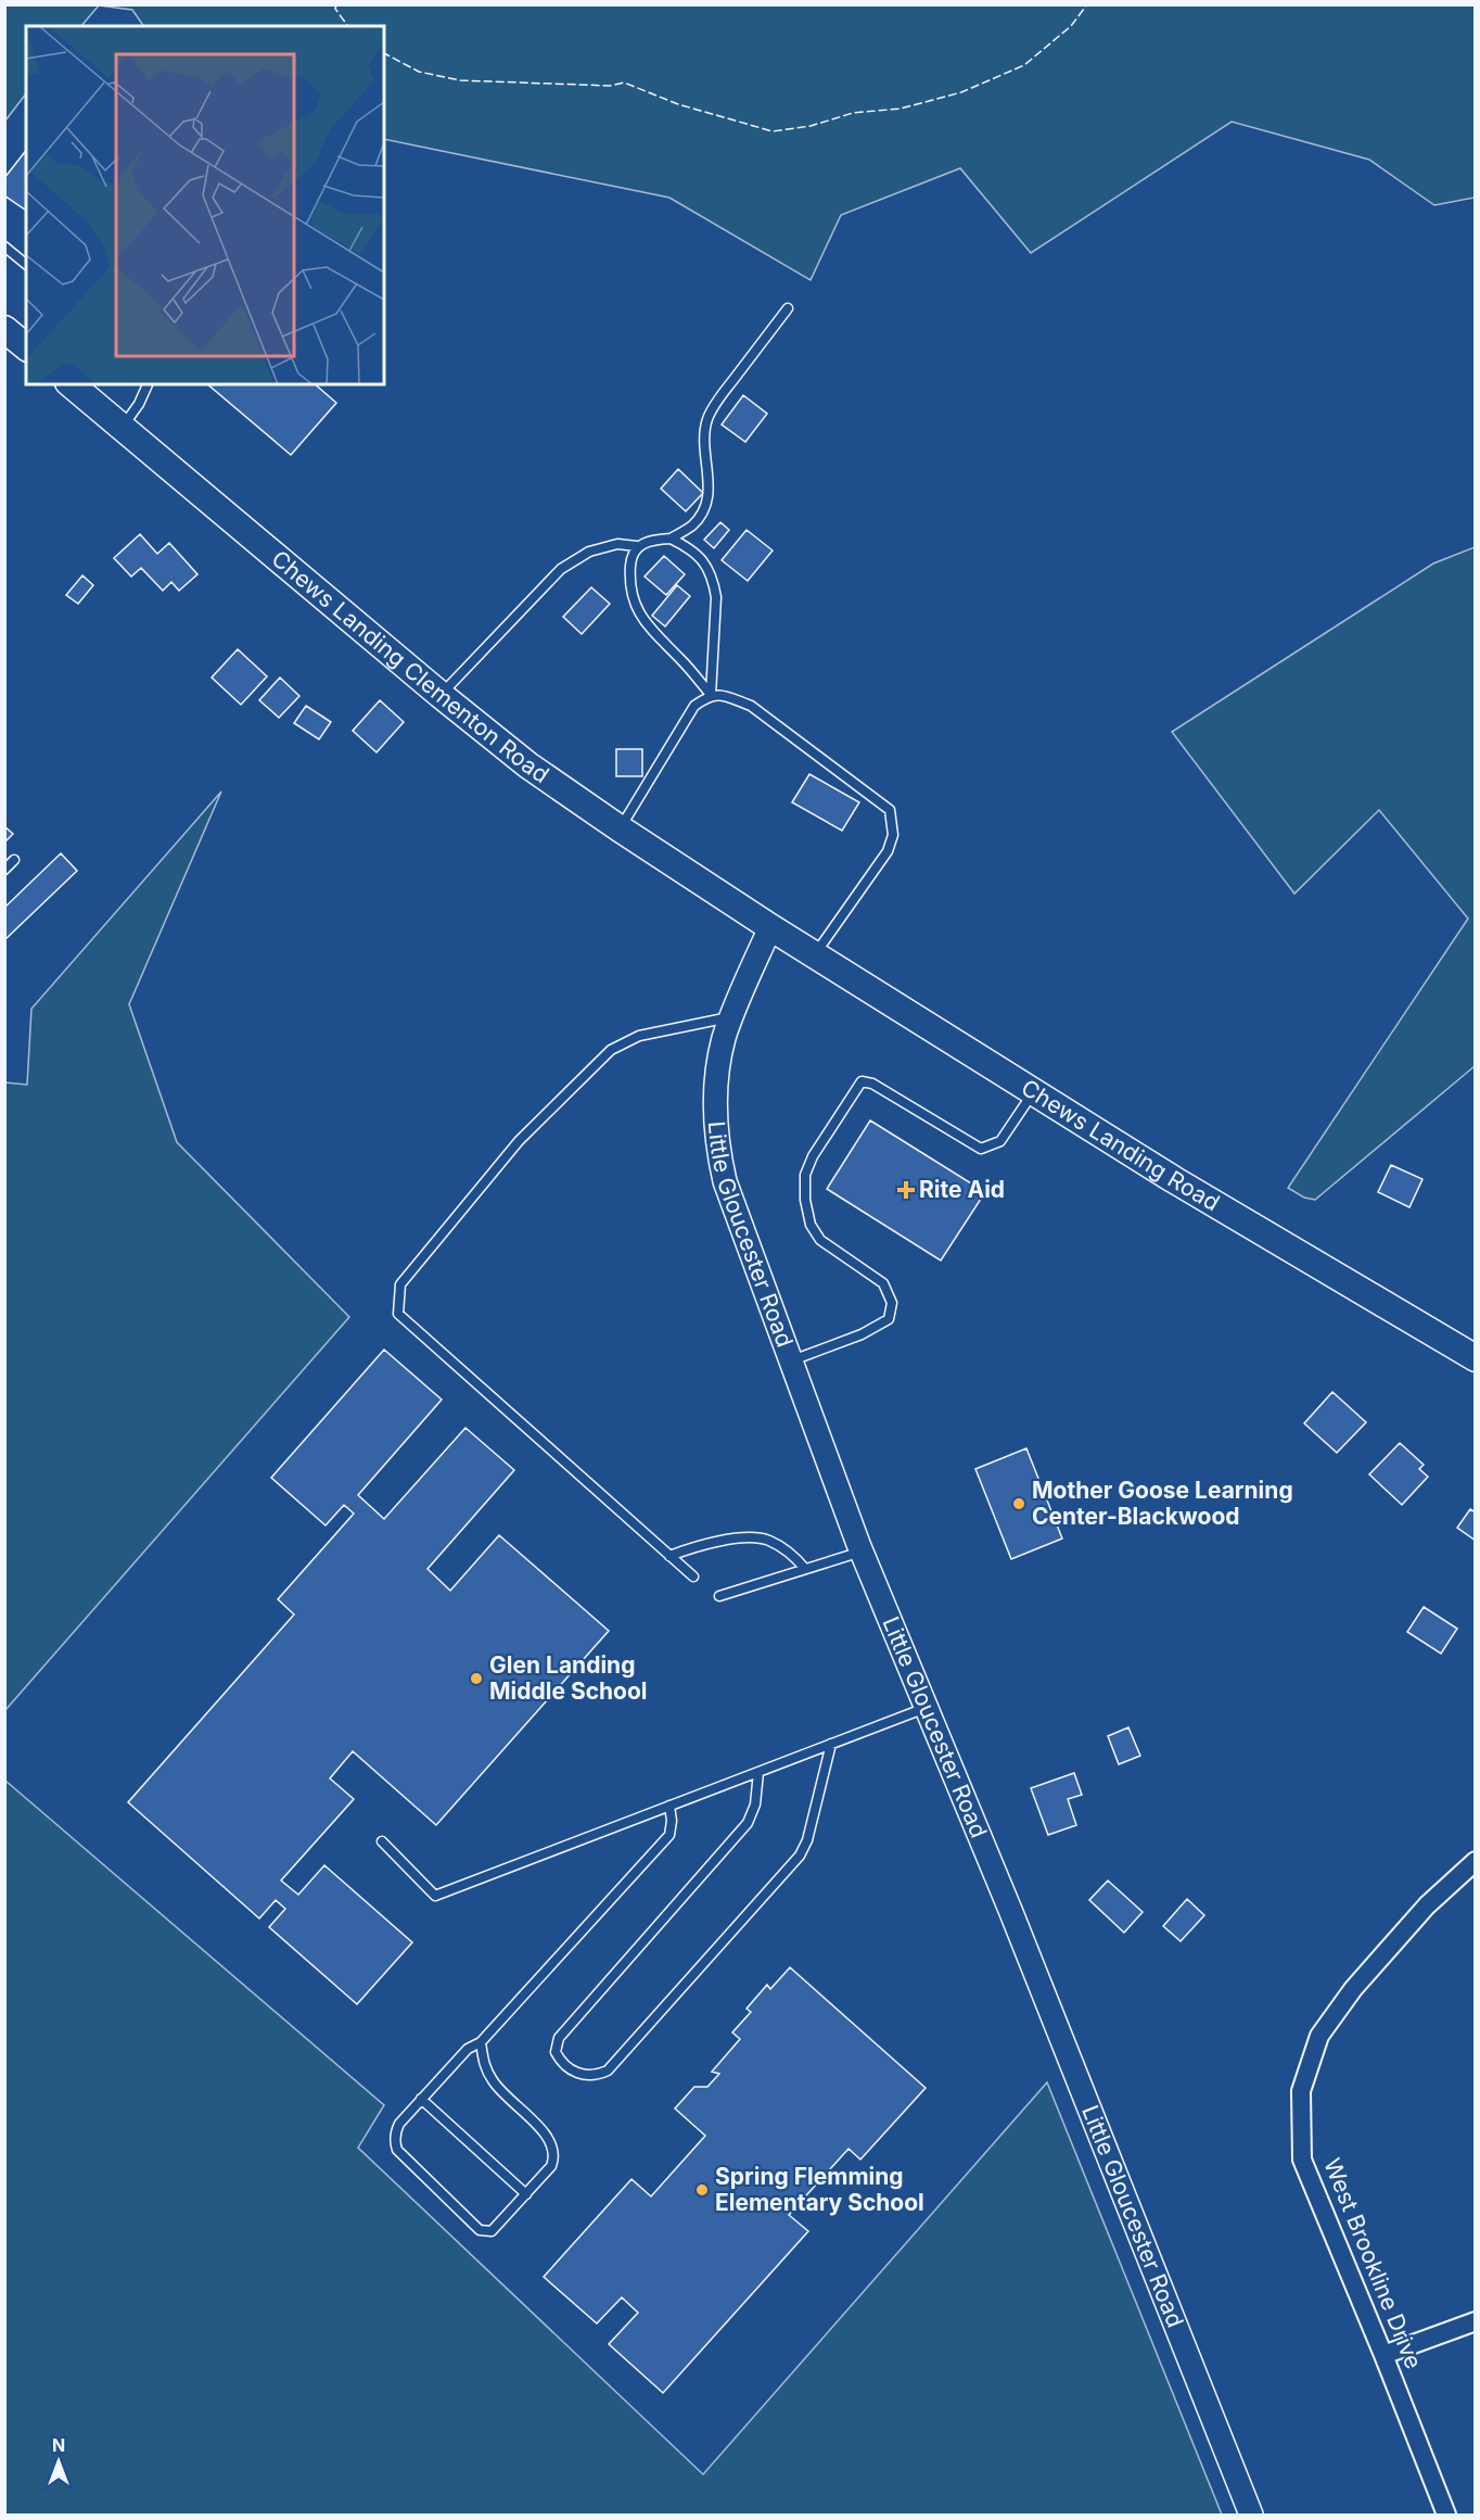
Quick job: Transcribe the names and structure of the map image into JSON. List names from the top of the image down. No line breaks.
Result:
{"streets":{"main road":["Chews Landing Clementon Road","Chews Landing Road"],"street":["Little Gloucester Road","West Brookline Drive"]},"crossings":[["Chews Landing Clementon Road","Chews Landing Road"],["Chews Landing Clementon Road","Little Gloucester Road"],["Chews Landing Road","Little Gloucester Road"]],"places":{"health":["Rite Aid"],"other":["Mother Goose Learning Center-Blackwood","Glen Landing Middle School","Spring Flemming Elementary School"]},"north":"top"}
